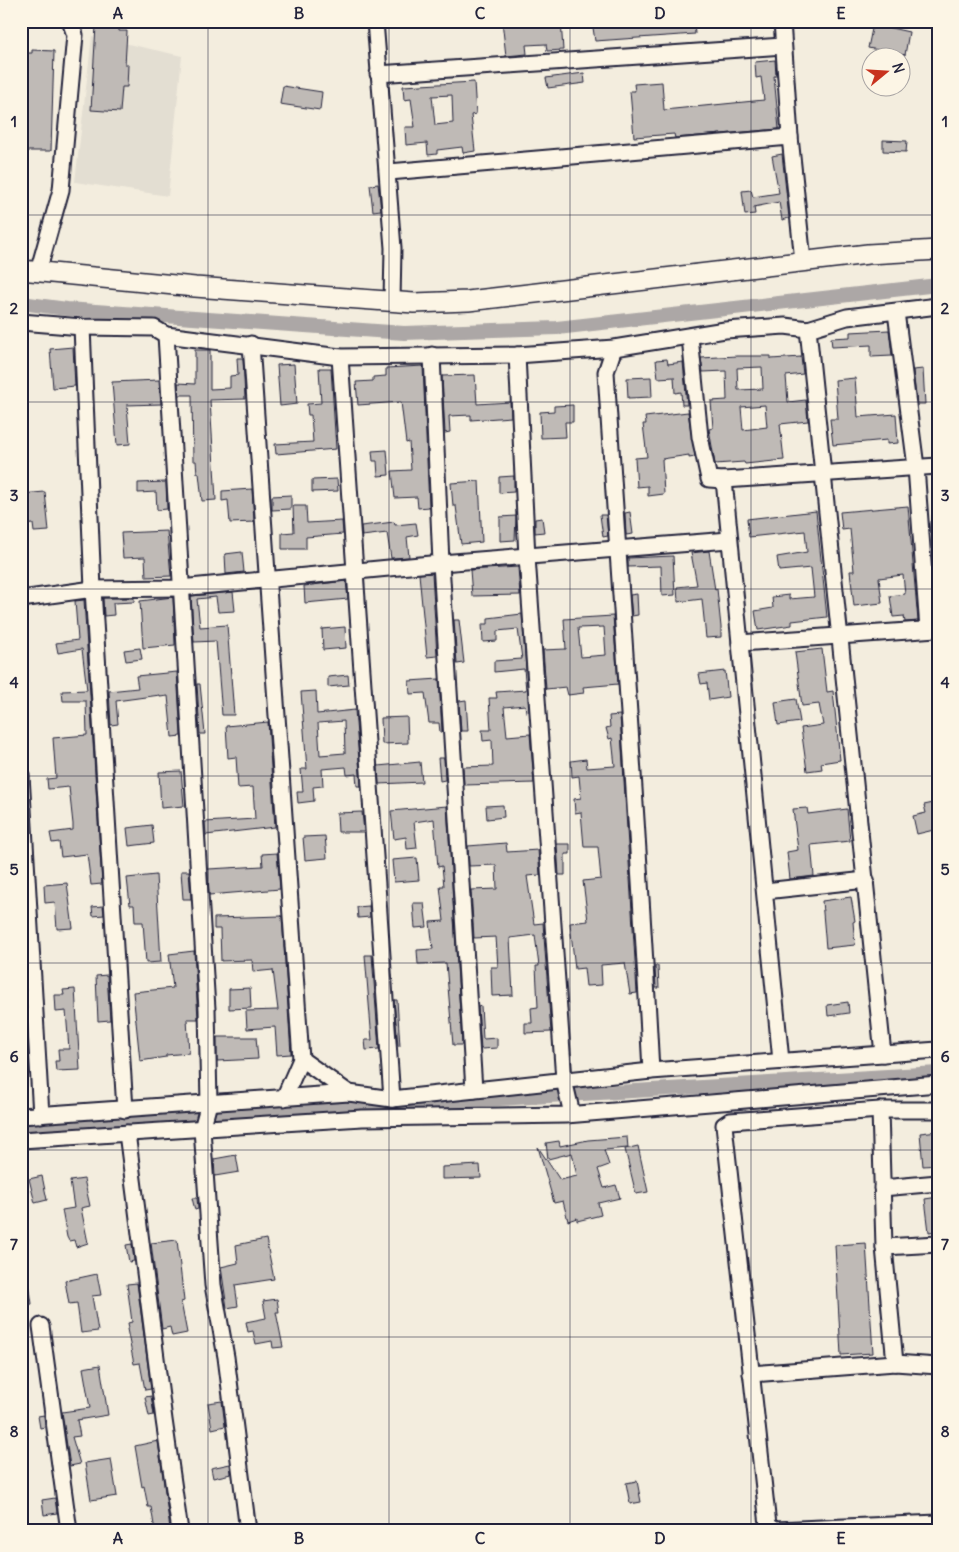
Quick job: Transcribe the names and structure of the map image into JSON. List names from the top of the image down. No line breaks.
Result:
{"north":"right","grid":{"columns":["A","B","C","D","E"],"rows":["1","2","3","4","5","6","7","8"]}}
